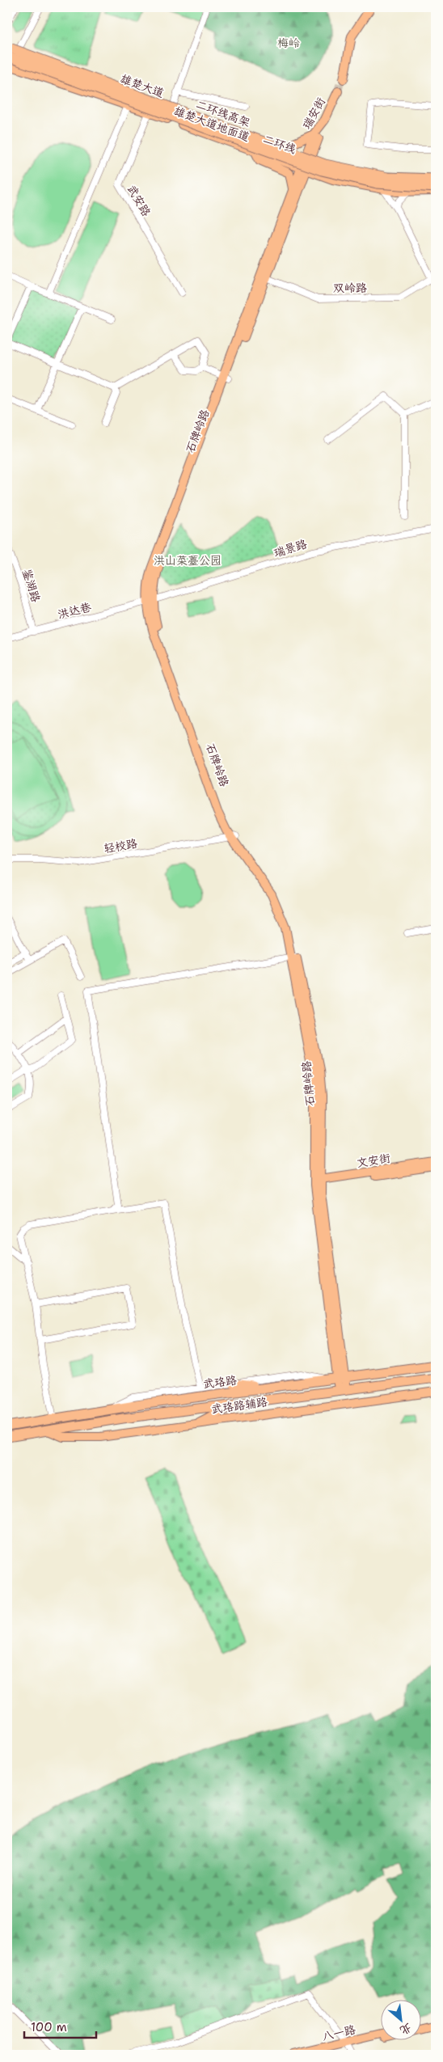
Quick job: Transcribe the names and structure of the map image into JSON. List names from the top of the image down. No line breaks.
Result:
{"streets":{"highway":["二环线高架","二环线","武珞路"],"main road":["雄楚大道","瑞安街","雄楚大道地面道","石牌岭路","文安街","武珞路辅路","八一路"],"street":["武安路","双岭路","瑞景路","鉴湖路","洪达巷","轻校路"]},"crossings":[["雄楚大道","二环线高架"],["雄楚大道","瑞安街"],["雄楚大道","石牌岭路"],["二环线高架","瑞安街"],["二环线高架","石牌岭路"],["瑞安街","石牌岭路"],["雄楚大道地面道","武安路"],["雄楚大道地面道","石牌岭路"],["双岭路","石牌岭路"],["石牌岭路","瑞景路"],["石牌岭路","洪达巷"],["石牌岭路","轻校路"],["石牌岭路","文安街"],["石牌岭路","武珞路"],["瑞景路","洪达巷"],["鉴湖路","洪达巷"],["武珞路","武珞路辅路"]],"parks":["梅岭","洪山菜薹公园"],"scale_bar":"100 m","north":"bottom right"}
